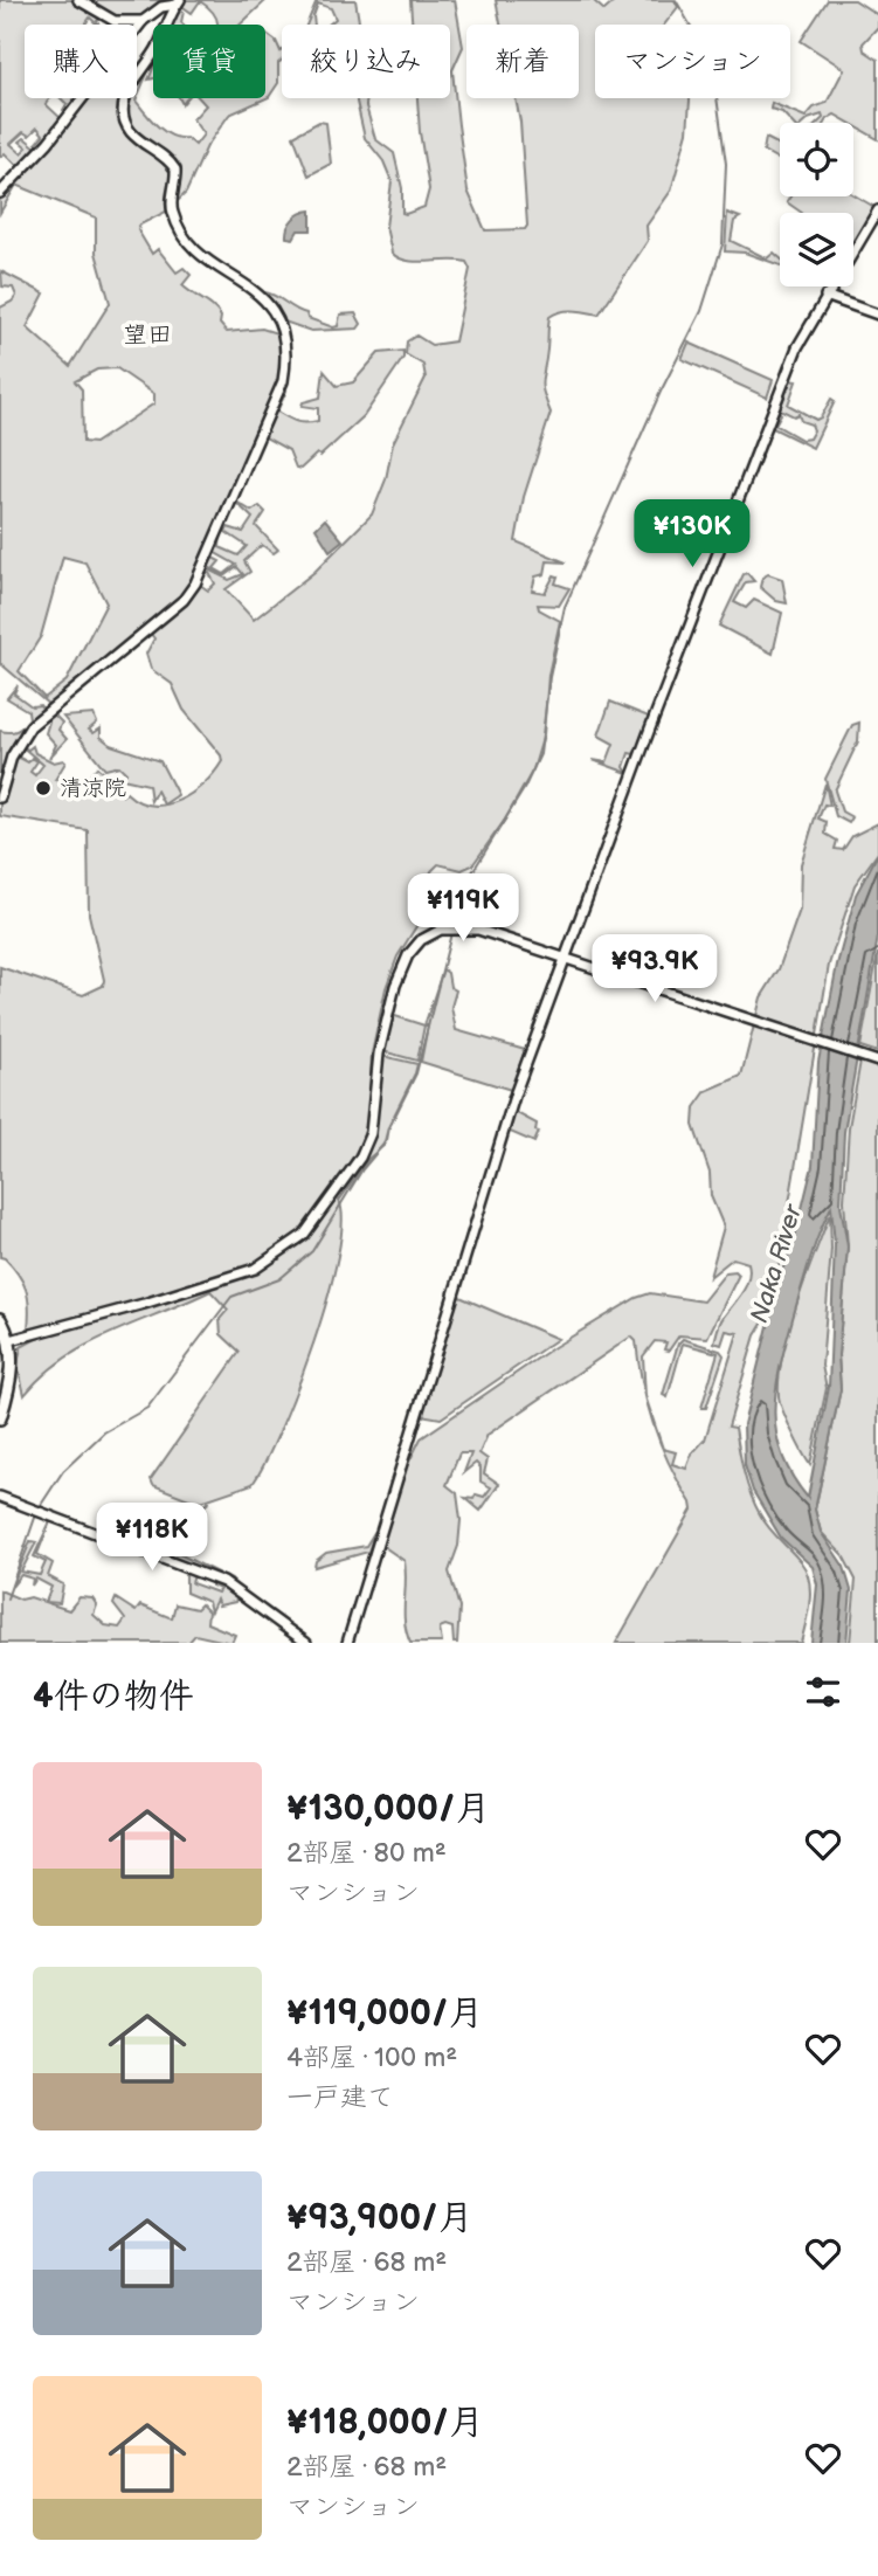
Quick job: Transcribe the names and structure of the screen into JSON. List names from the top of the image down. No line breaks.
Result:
{"districts":["望田"],"water":["Naka River"],"places":["清涼院"],"page":{"chip":["購入","賃貸","絞り込み","新着","マンション"],"price":["¥130K","¥119K","¥93.9K","¥118K"],"heading":"4件の物件","list":[{"name":"¥130,000/月","note":"2部屋 · 80 m² · マンション"},{"name":"¥119,000/月","note":"4部屋 · 100 m² · 一戸建て"},{"name":"¥93,900/月","note":"2部屋 · 68 m² · マンション"},{"name":"¥118,000/月","note":"2部屋 · 68 m² · マンション"}]}}
